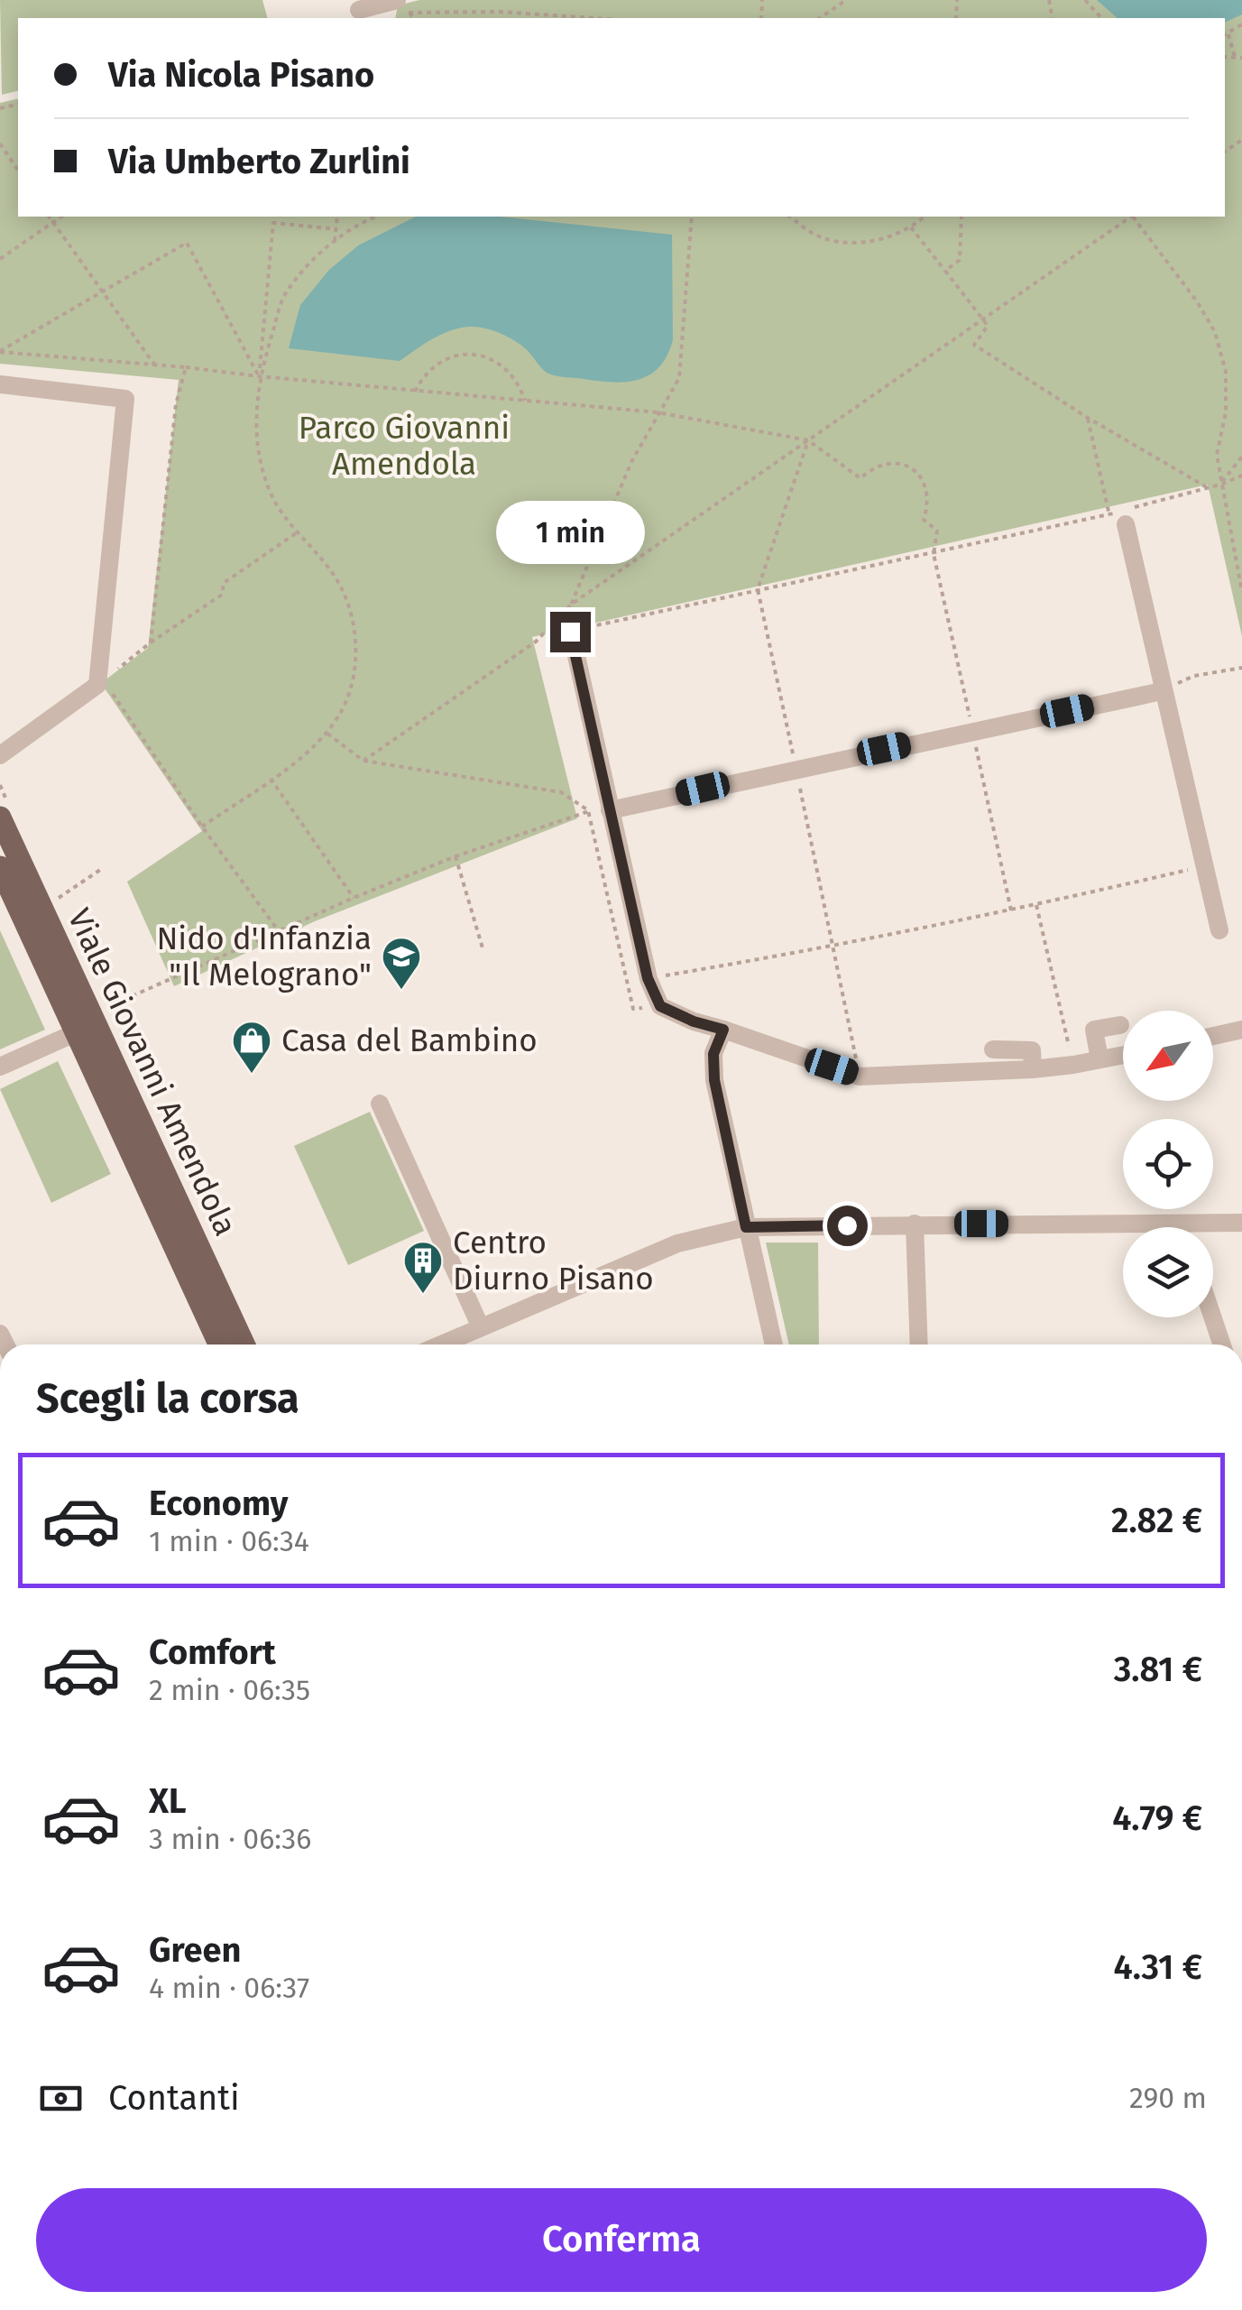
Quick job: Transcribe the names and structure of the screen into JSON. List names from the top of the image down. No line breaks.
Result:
{"streets":{"main road":["Viale Giovanni Amendola"]},"parks":["Parco Giovanni Amendola"],"places":{"school or university":["Nido d'Infanzia \"Il Melograno\""],"shop":["Casa del Bambino"],"building":["Centro Diurno Pisano"]},"north":"bottom left","page":{"banner":["Via Nicola Pisano","Via Umberto Zurlini"],"bubble":"1 min","heading":"Scegli la corsa","list":[{"name":"Economy","note":"1 min · 06:34","value":"2.82 €"},{"name":"Comfort","note":"2 min · 06:35","value":"3.81 €"},{"name":"XL","note":"3 min · 06:36","value":"4.79 €"},{"name":"Green","note":"4 min · 06:37","value":"4.31 €"}],"pay":["Contanti","290 m"],"buttons":"Conferma"}}
